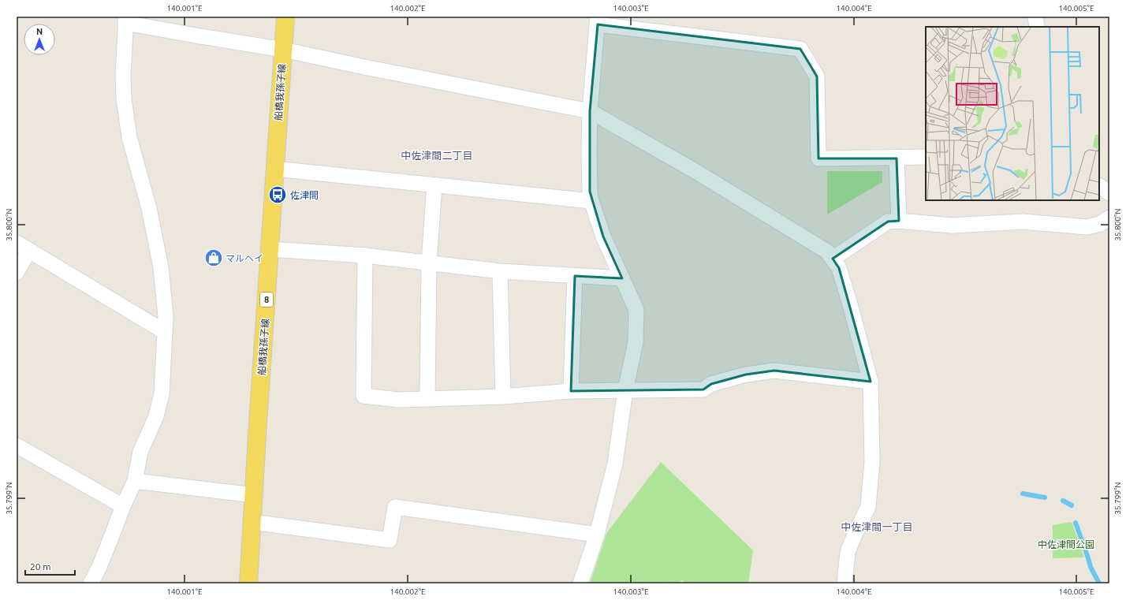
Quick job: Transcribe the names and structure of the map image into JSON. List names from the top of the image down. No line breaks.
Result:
{"streets":{"main road":["船橋我孫子線","8"]},"districts":["中佐津間二丁目","中佐津間一丁目"],"parks":["中佐津間公園"],"places":{"bus stop":["佐津間"],"shop":["マルヘイ"]},"scale_bar":"20 m","north":"top","coordinates":["140.001°E","140.002°E","140.003°E","140.004°E","140.005°E","35.800°N","35.799°N"]}
